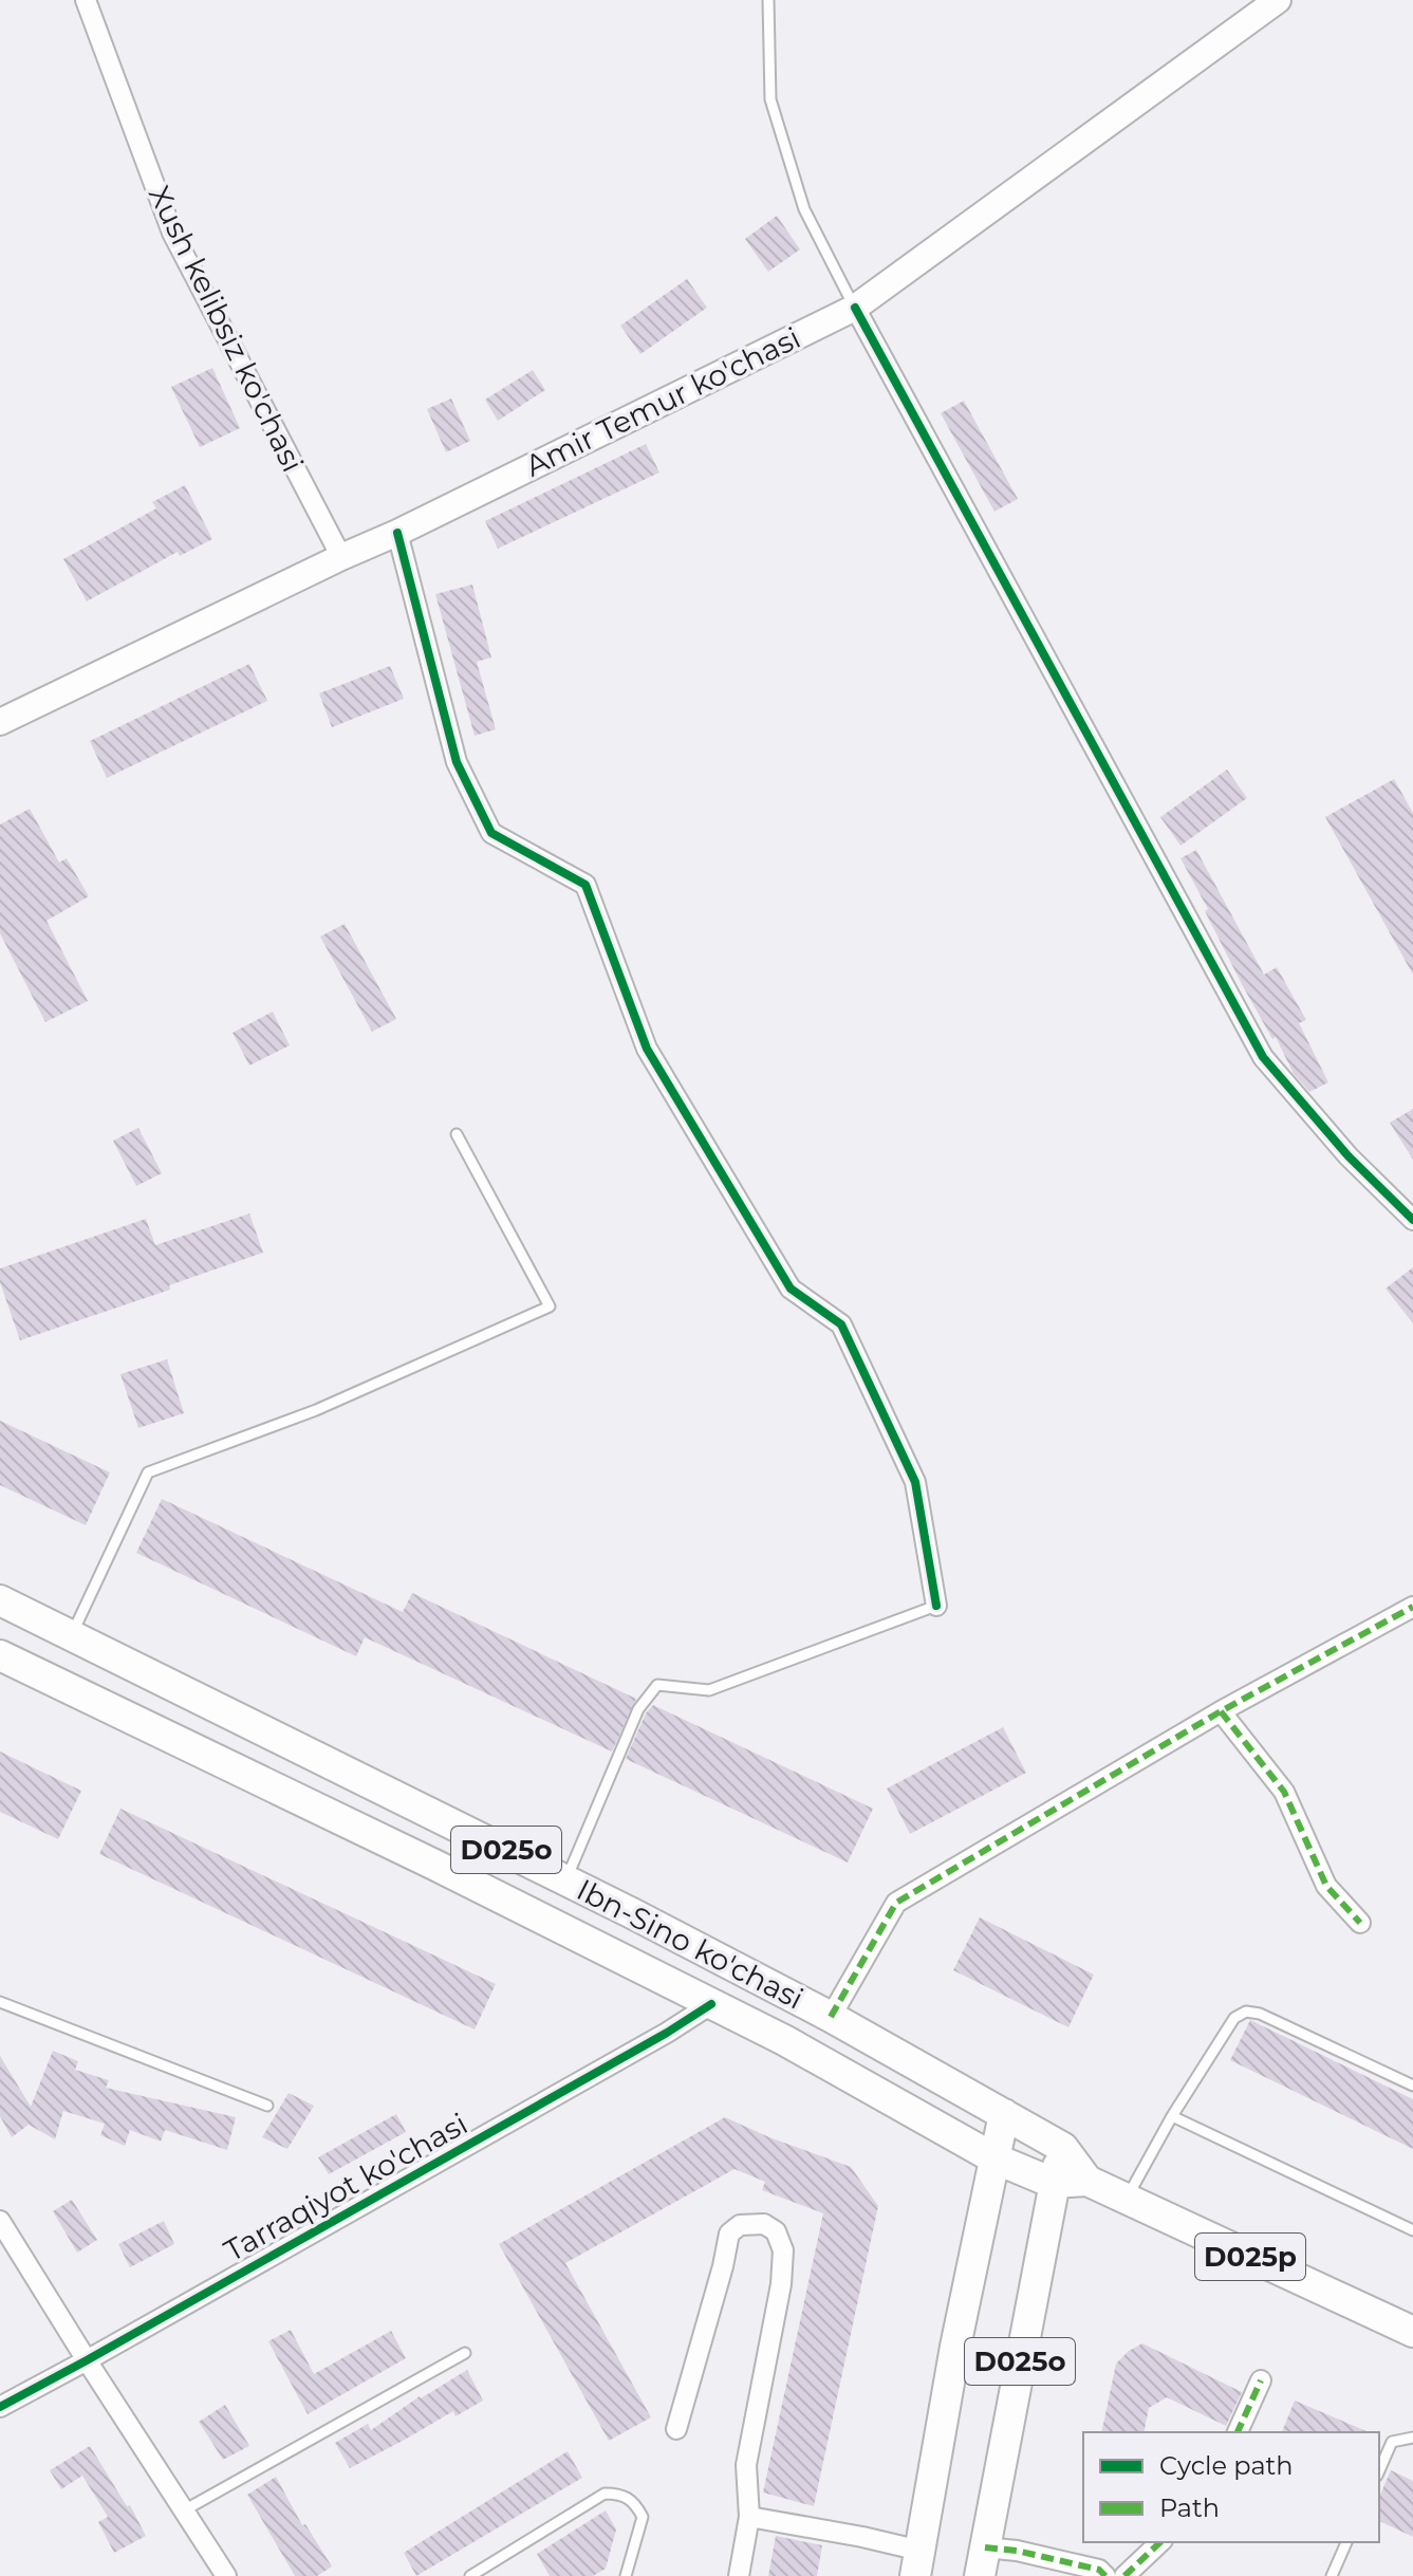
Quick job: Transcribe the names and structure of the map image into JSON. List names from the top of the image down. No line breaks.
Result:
{"streets":{"main road":["Amir Temur ko'chasi","D025o","Ibn-Sino ko'chasi","D025p"],"street":["Xush kelibsiz ko'chasi","Tarraqiyot ko'chasi"]},"crossings":[["Xush kelibsiz ko'chasi","Amir Temur ko'chasi"],["D025o","Ibn-Sino ko'chasi"],["Ibn-Sino ko'chasi","Tarraqiyot ko'chasi"]],"legend":["Cycle path","Path"]}
